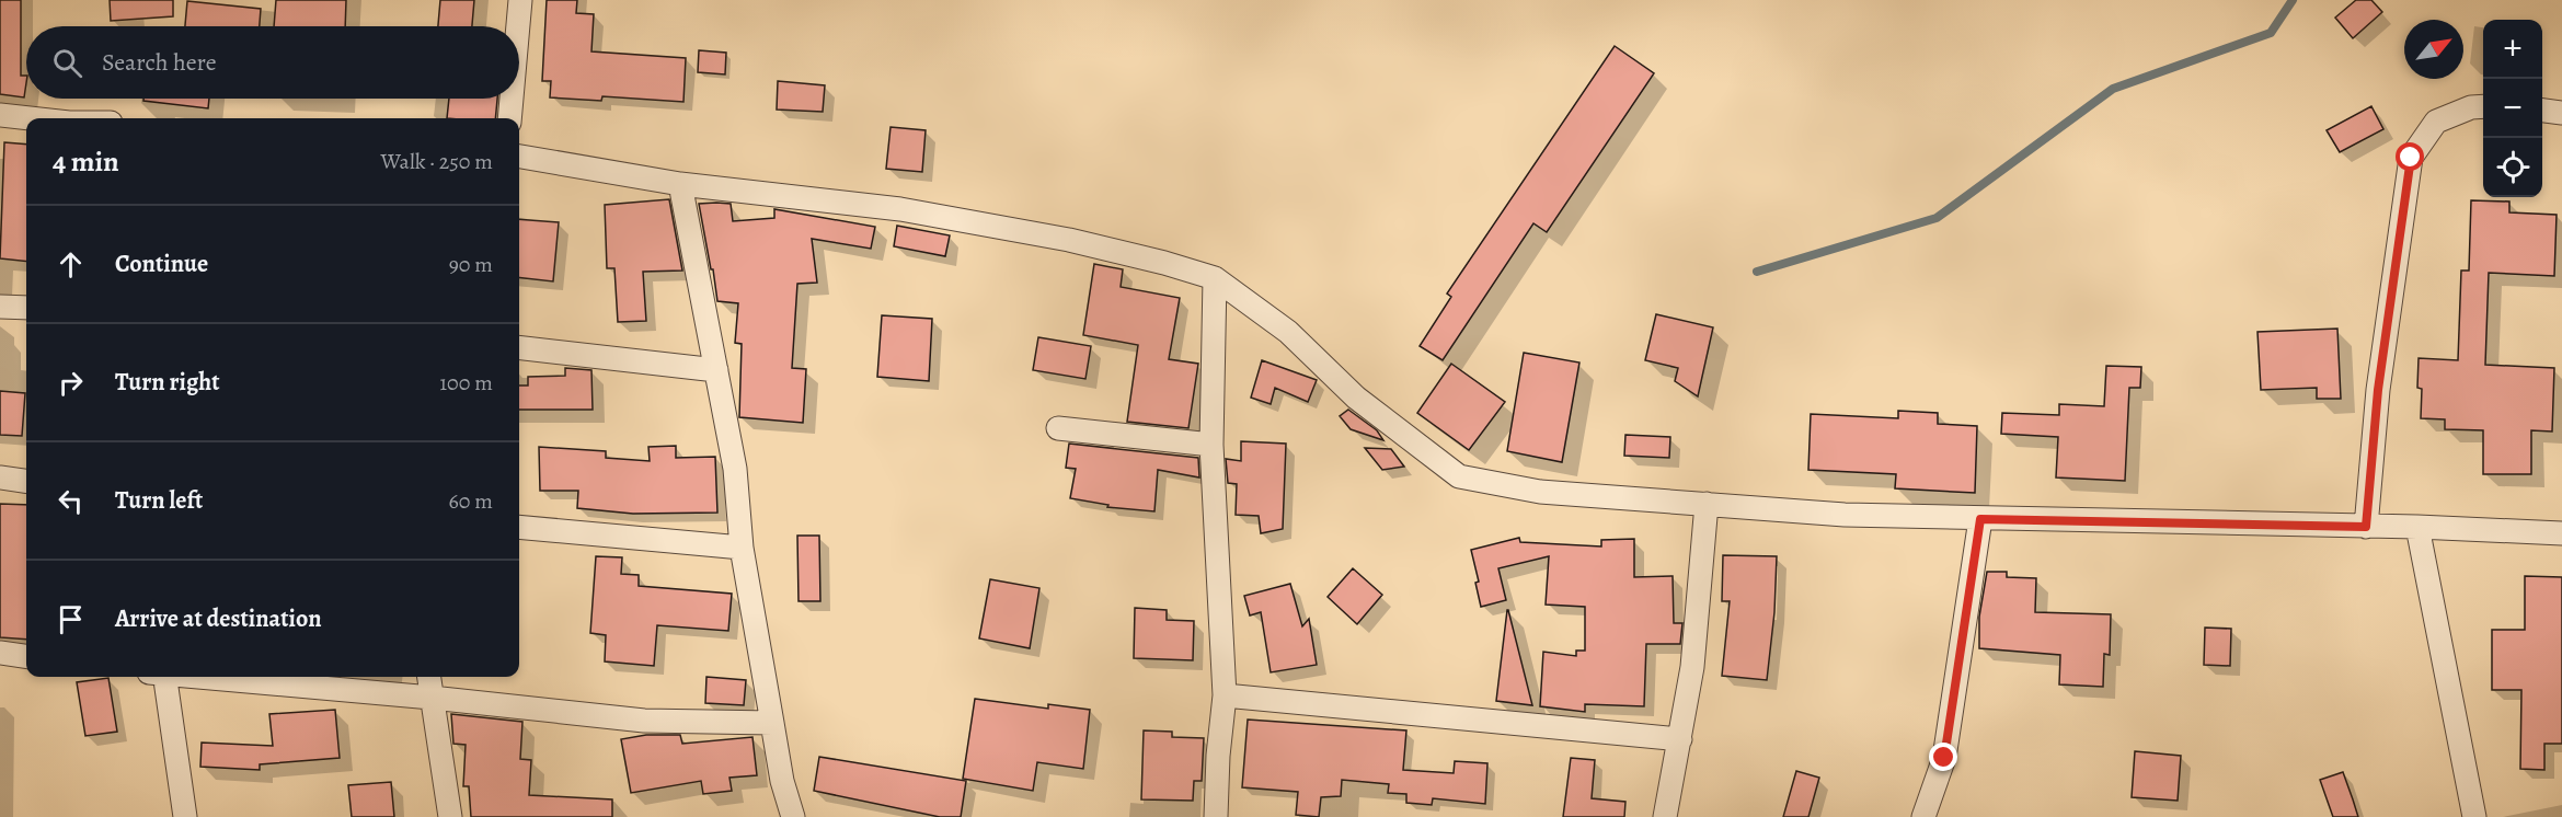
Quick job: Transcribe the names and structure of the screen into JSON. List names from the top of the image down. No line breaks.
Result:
{"north":"top right","page":{"map_buttons":["+","−"],"search":"Search here","heading":["4 min","Walk · 250 m"],"list":[["Continue","90 m"],["Turn right","100 m"],["Turn left","60 m"],"Arrive at destination"]}}
